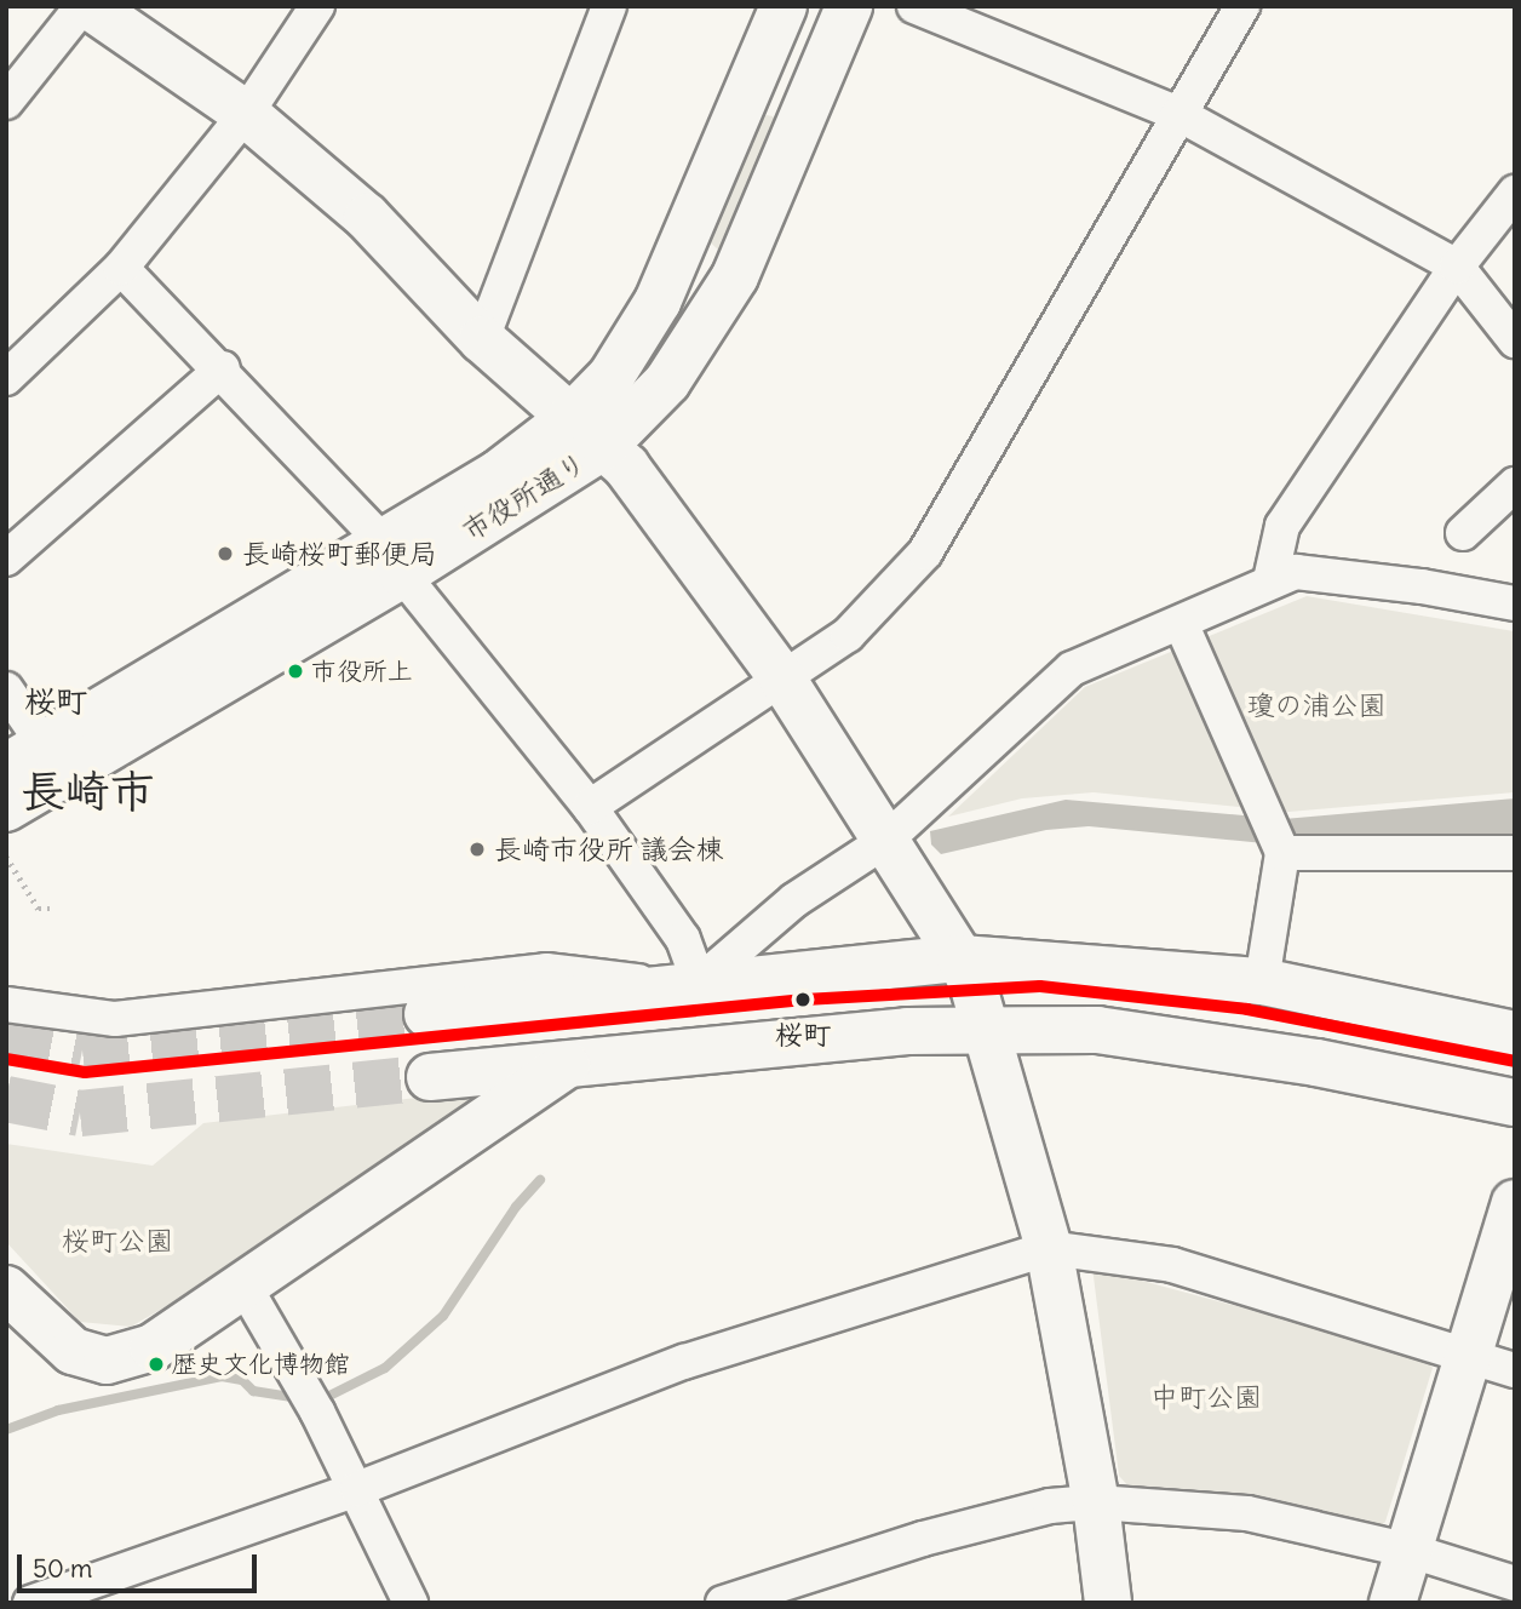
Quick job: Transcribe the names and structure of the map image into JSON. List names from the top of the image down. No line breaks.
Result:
{"streets":{"main road":["市役所通り"]},"districts":["桜町","長崎市"],"parks":["瓊の浦公園","桜町公園","中町公園"],"places":["長崎桜町郵便局","市役所上","長崎市役所 議会棟","桜町","歴史文化博物館"],"scale_bar":"50 m"}
